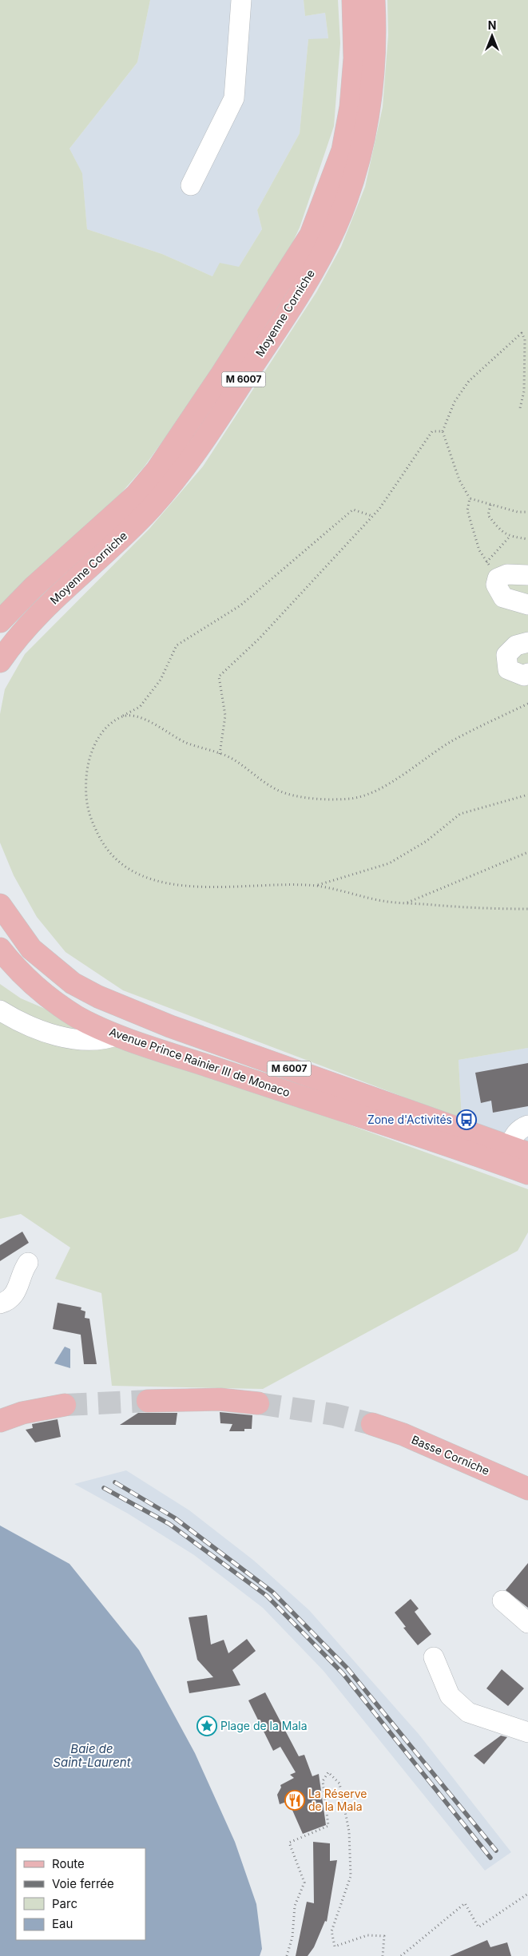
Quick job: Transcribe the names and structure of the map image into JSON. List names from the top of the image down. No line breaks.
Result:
{"streets":{"main road":["Moyenne Corniche","M 6007","Avenue Prince Rainier III de Monaco","Basse Corniche"]},"water":["Baie de Saint-Laurent"],"places":{"bus stop":["Zone d'Activités"],"place":["Plage de la Mala"],"restaurant":["La Réserve de la Mala"]},"legend":["Route","Voie ferrée","Parc","Eau"],"north":"top"}
